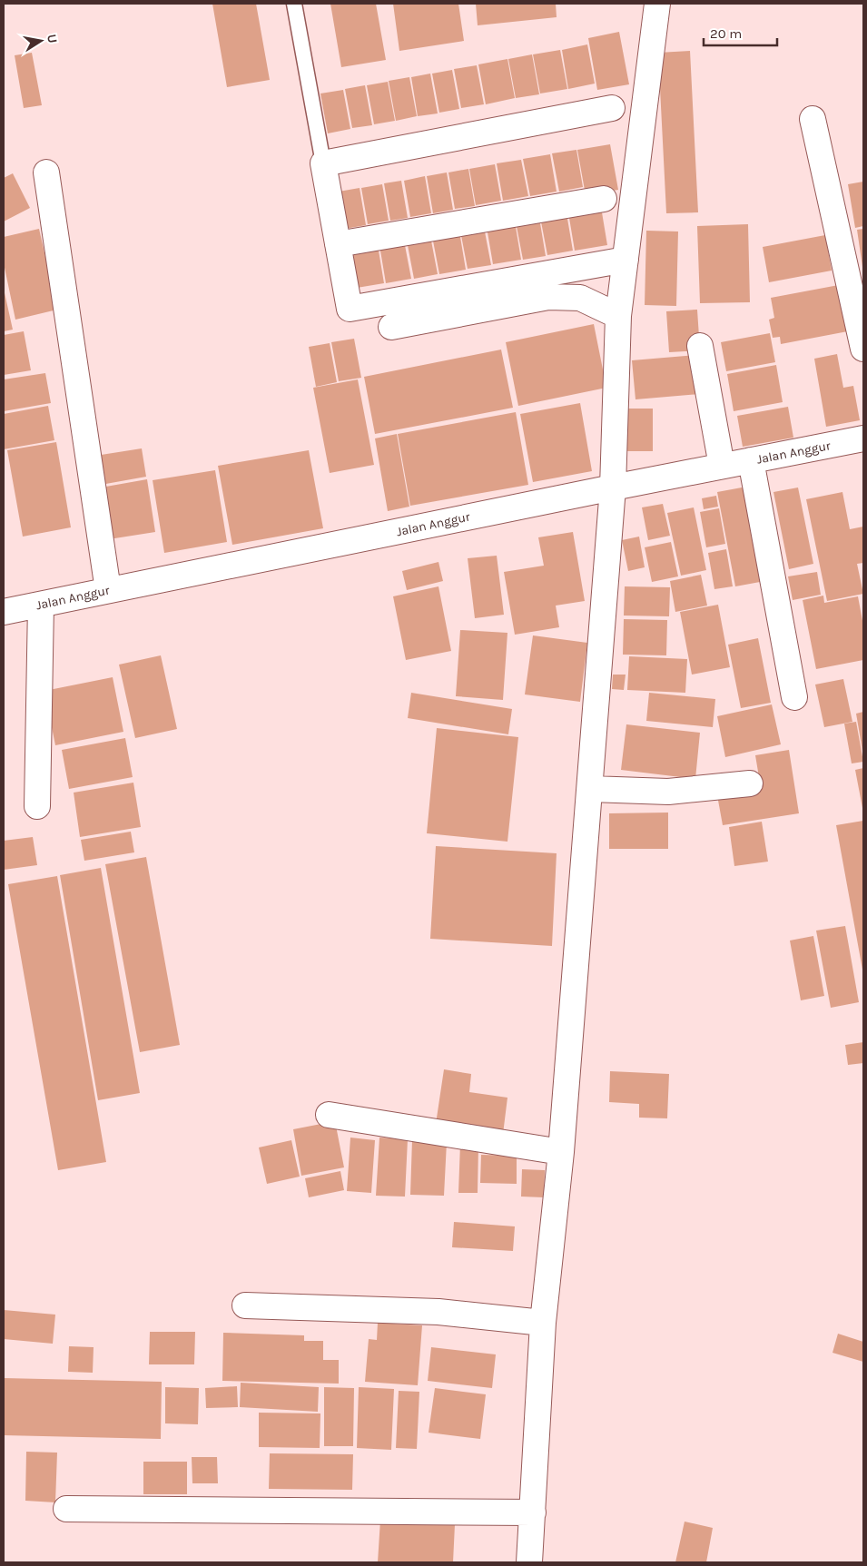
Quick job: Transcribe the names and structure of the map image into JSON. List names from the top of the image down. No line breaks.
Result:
{"streets":{"street":["Jalan Anggur"]},"scale_bar":"20 m","north":"right"}
